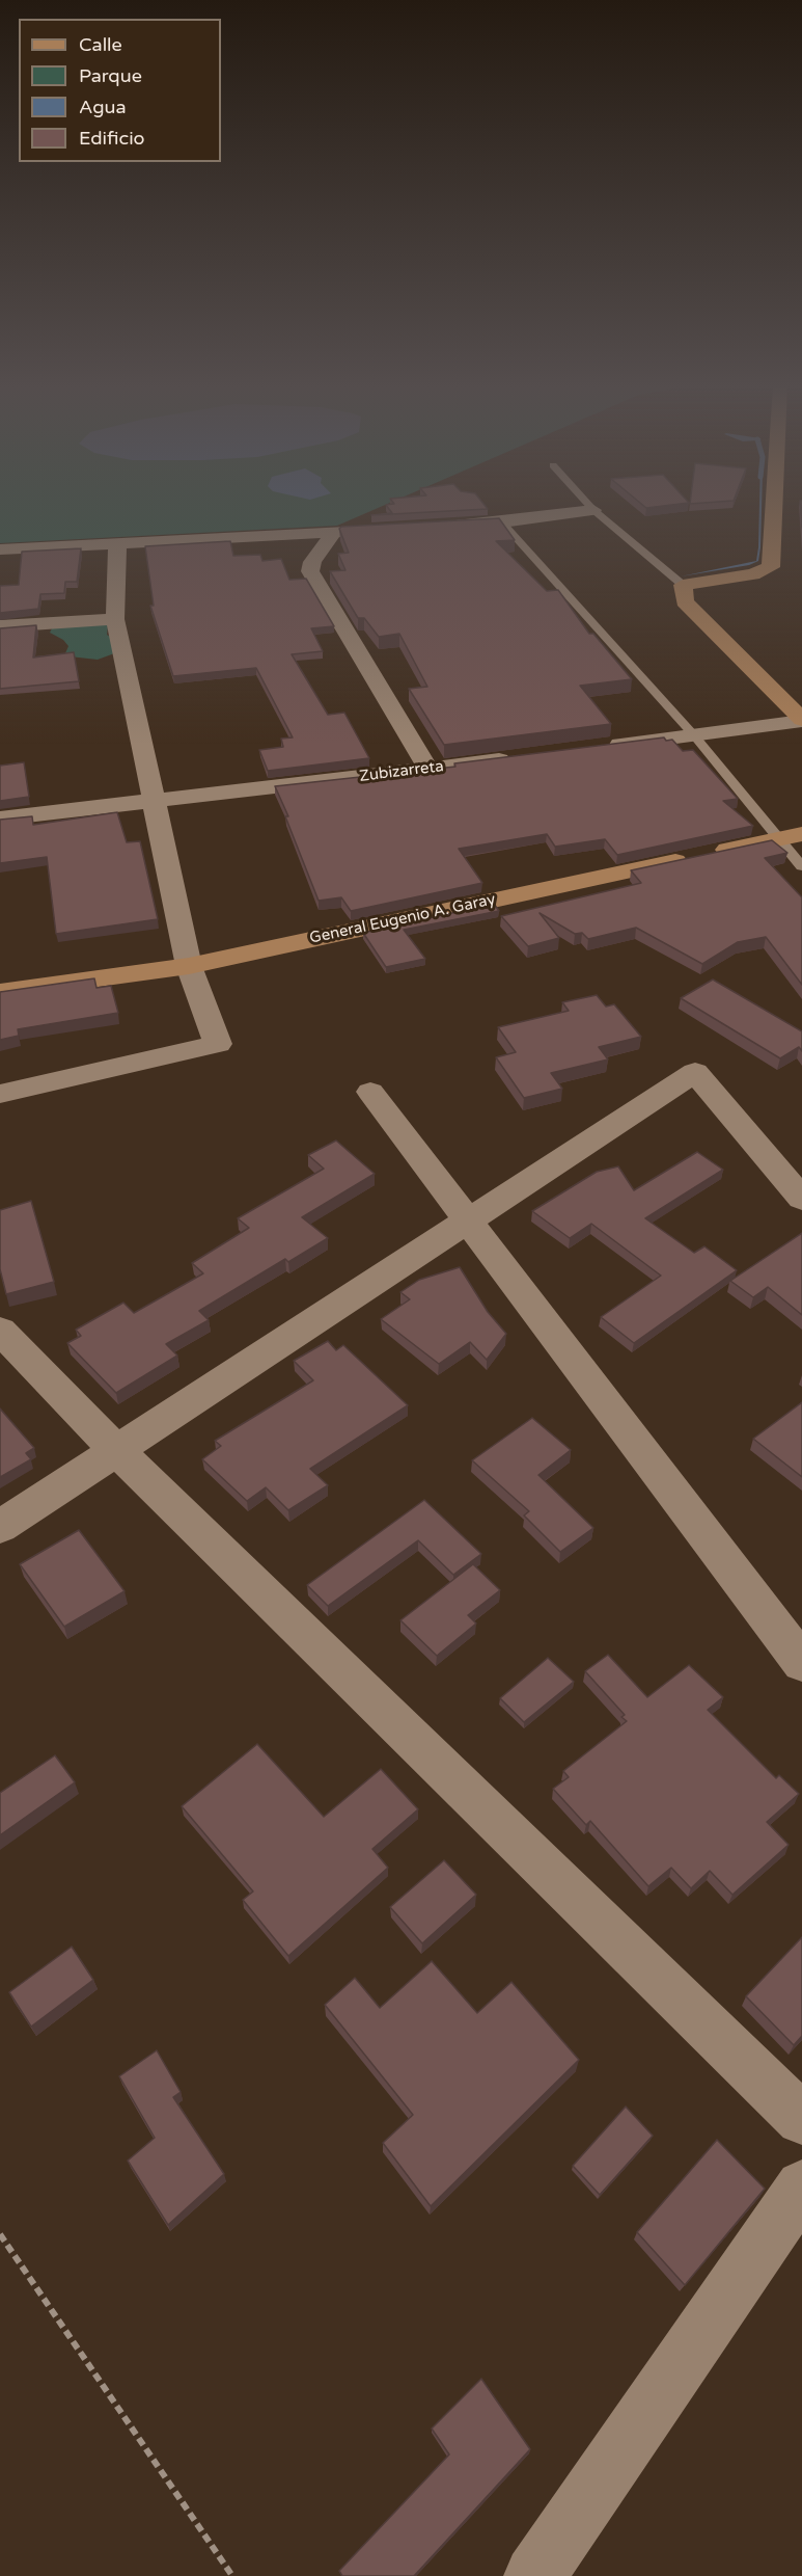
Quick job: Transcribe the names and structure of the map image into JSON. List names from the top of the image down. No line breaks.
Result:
{"streets":{"street":["Zubizarreta","General Eugenio A. Garay"]},"legend":["Calle","Parque","Agua","Edificio"]}
